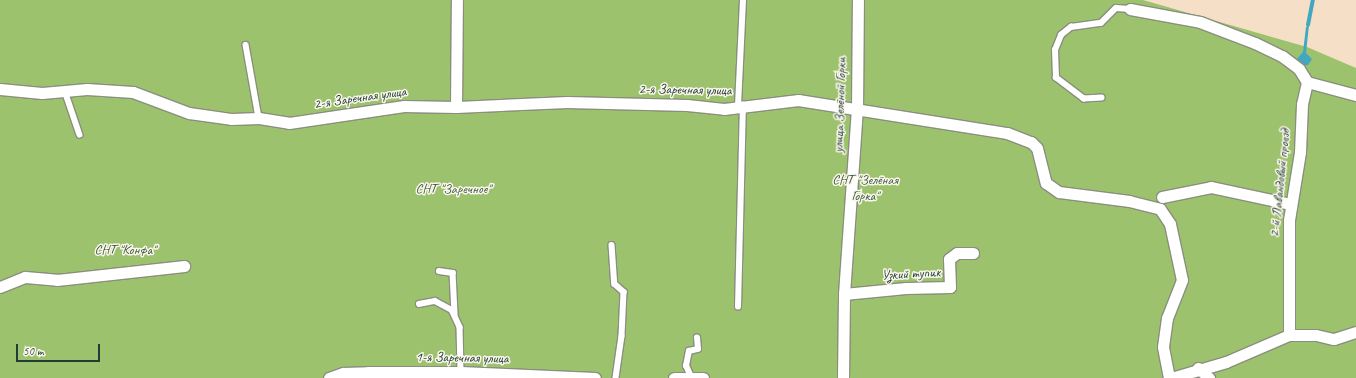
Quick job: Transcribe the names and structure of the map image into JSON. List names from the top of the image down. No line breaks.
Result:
{"streets":{"street":["2-я Заречная улица","улица Зелёной Горки","2-й Лавандовый проезд","Узкий тупик","1-я Заречная улица"]},"crossings":[["2-я Заречная улица","улица Зелёной Горки"],["улица Зелёной Горки","Узкий тупик"]],"parks":["СНТ \"Зелёная Горка\"","СНТ \"Заречное\"","СНТ \"Конфа\""],"scale_bar":"50 m"}
